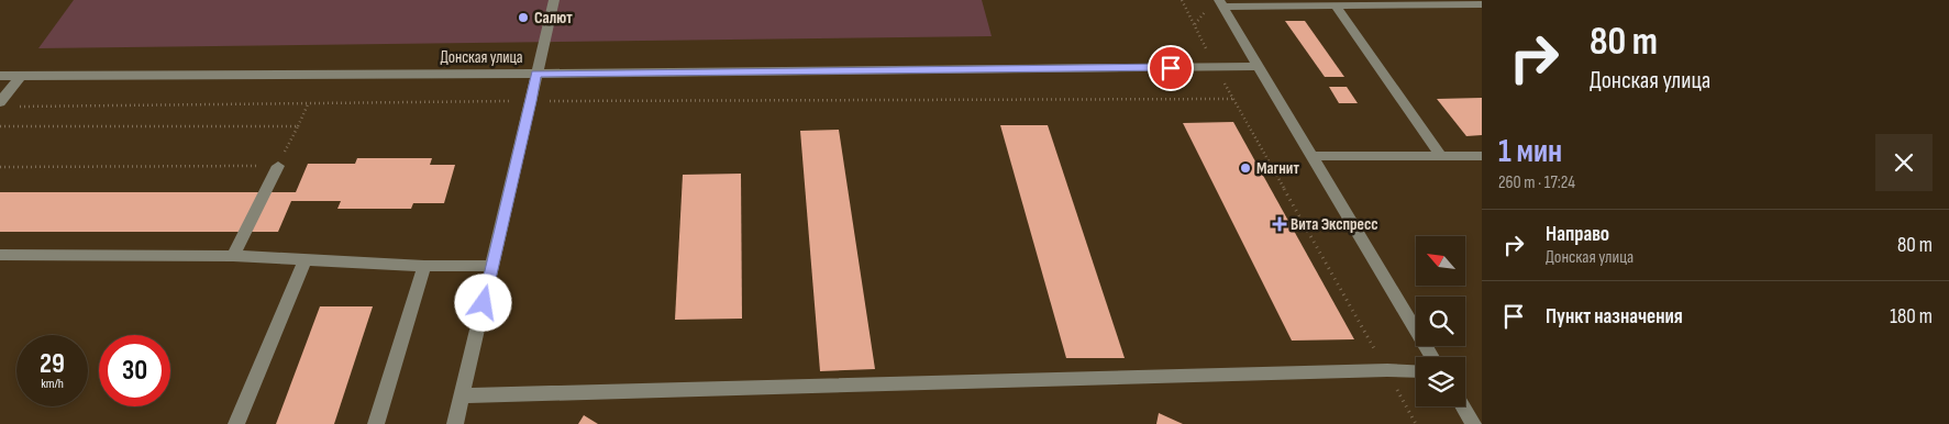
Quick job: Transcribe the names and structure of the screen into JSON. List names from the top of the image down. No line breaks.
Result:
{"streets":{"street":["Донская улица"]},"places":{"other":["Салют","Магнит"],"health":["Вита Экспресс"]},"north":"top left","page":{"turn":["80 m","Донская улица"],"heading":["1 мин","260 m · 17:24"],"list":[{"name":"Направо","note":"Донская улица","value":"80 m"},{"name":"Пункт назначения","value":"180 m"}],"speed":"29 km/h","limit":"30"}}
